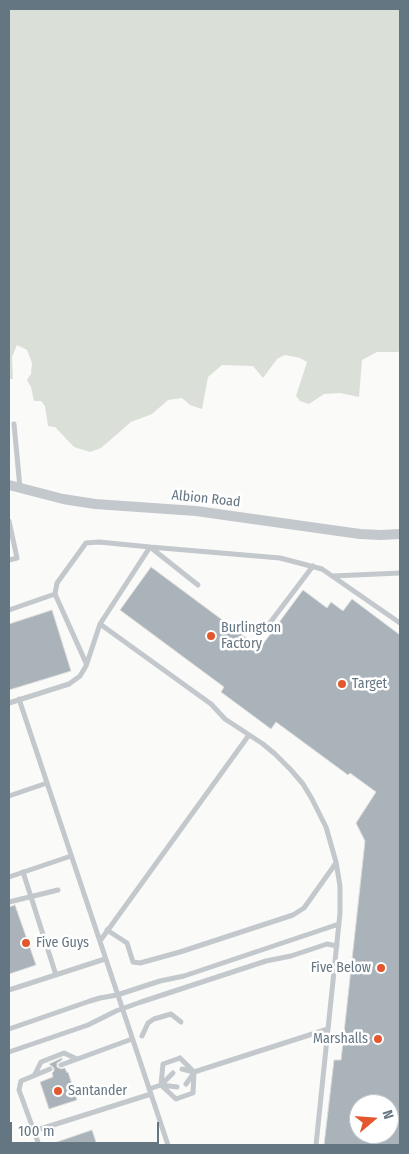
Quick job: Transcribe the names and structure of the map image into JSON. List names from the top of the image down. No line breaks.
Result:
{"streets":{"street":["Albion Road"]},"places":["Burlington Factory","Target","Five Guys","Five Below","Marshalls","Santander"],"scale_bar":"100 m","north":"right"}
